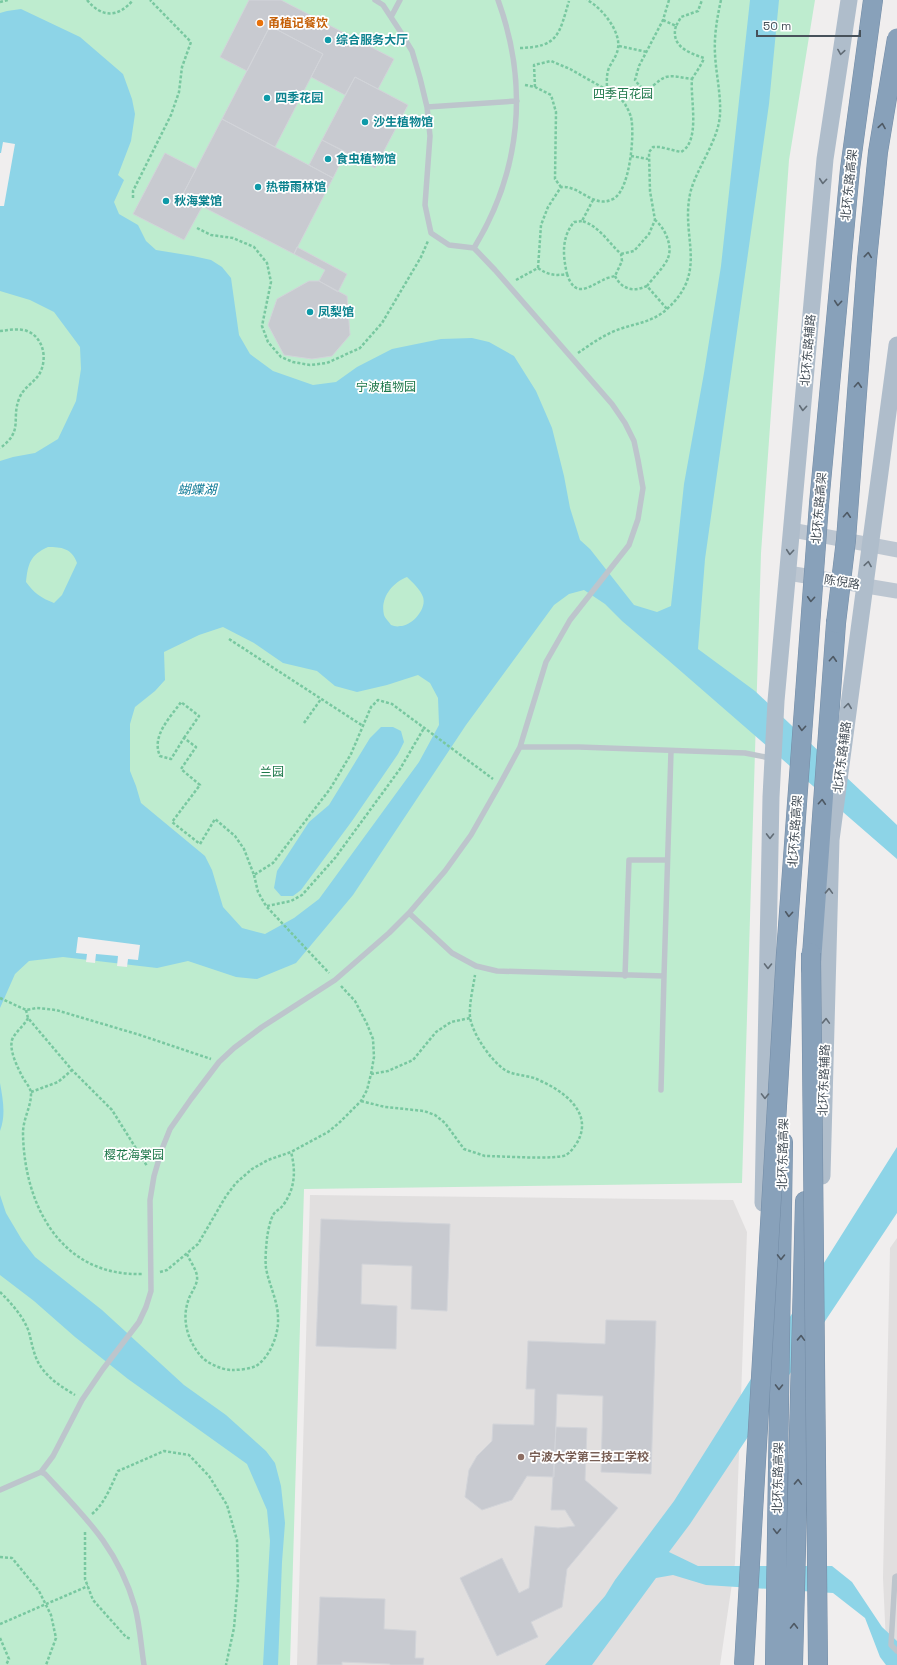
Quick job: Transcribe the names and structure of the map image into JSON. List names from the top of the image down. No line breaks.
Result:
{"streets":{"highway":["北环东路高架"],"main road":["北环东路辅路"],"street":["陈倪路"]},"crossings":[["北环东路辅路","陈倪路"]],"water":["蝴蝶湖"],"parks":["四季百花园","宁波植物园","兰园","樱花海棠园"],"places":["甬植记餐饮","综合服务大厅","四季花园","沙生植物馆","食虫植物馆","热带雨林馆","秋海棠馆","凤梨馆","宁波大学第三技工学校"],"scale_bar":"50 m"}
